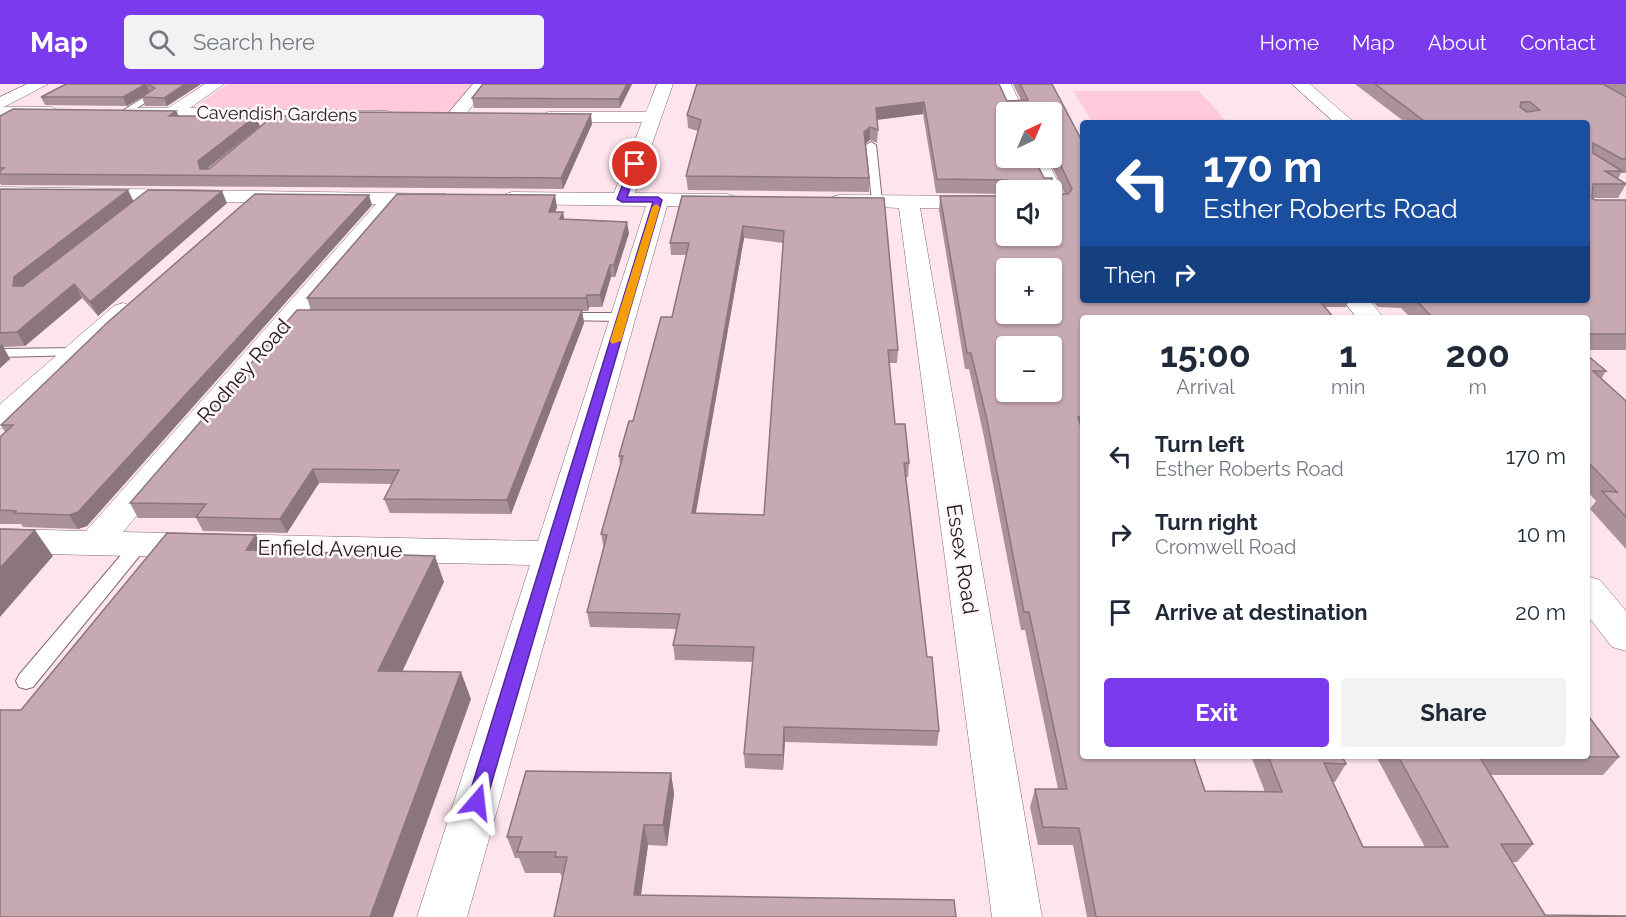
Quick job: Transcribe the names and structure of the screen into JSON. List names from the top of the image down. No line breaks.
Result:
{"streets":{"street":["Cavendish Gardens","Rodney Road","Enfield Avenue","Essex Road"]},"crossings":[["Rodney Road","Enfield Avenue"]],"north":"top right","page":{"header":"Map","search":"Search here","nav":["Home","Map","About","Contact"],"map_buttons":["+","−"],"turn":["170 m","Esther Roberts Road"],"then":"Then","eta":["15:00","Arrival","1","min","200","m"],"list":[{"name":"Turn left","note":"Esther Roberts Road","value":"170 m"},{"name":"Turn right","note":"Cromwell Road","value":"10 m"},{"name":"Arrive at destination","value":"20 m"}],"buttons":["Exit","Share"]}}
